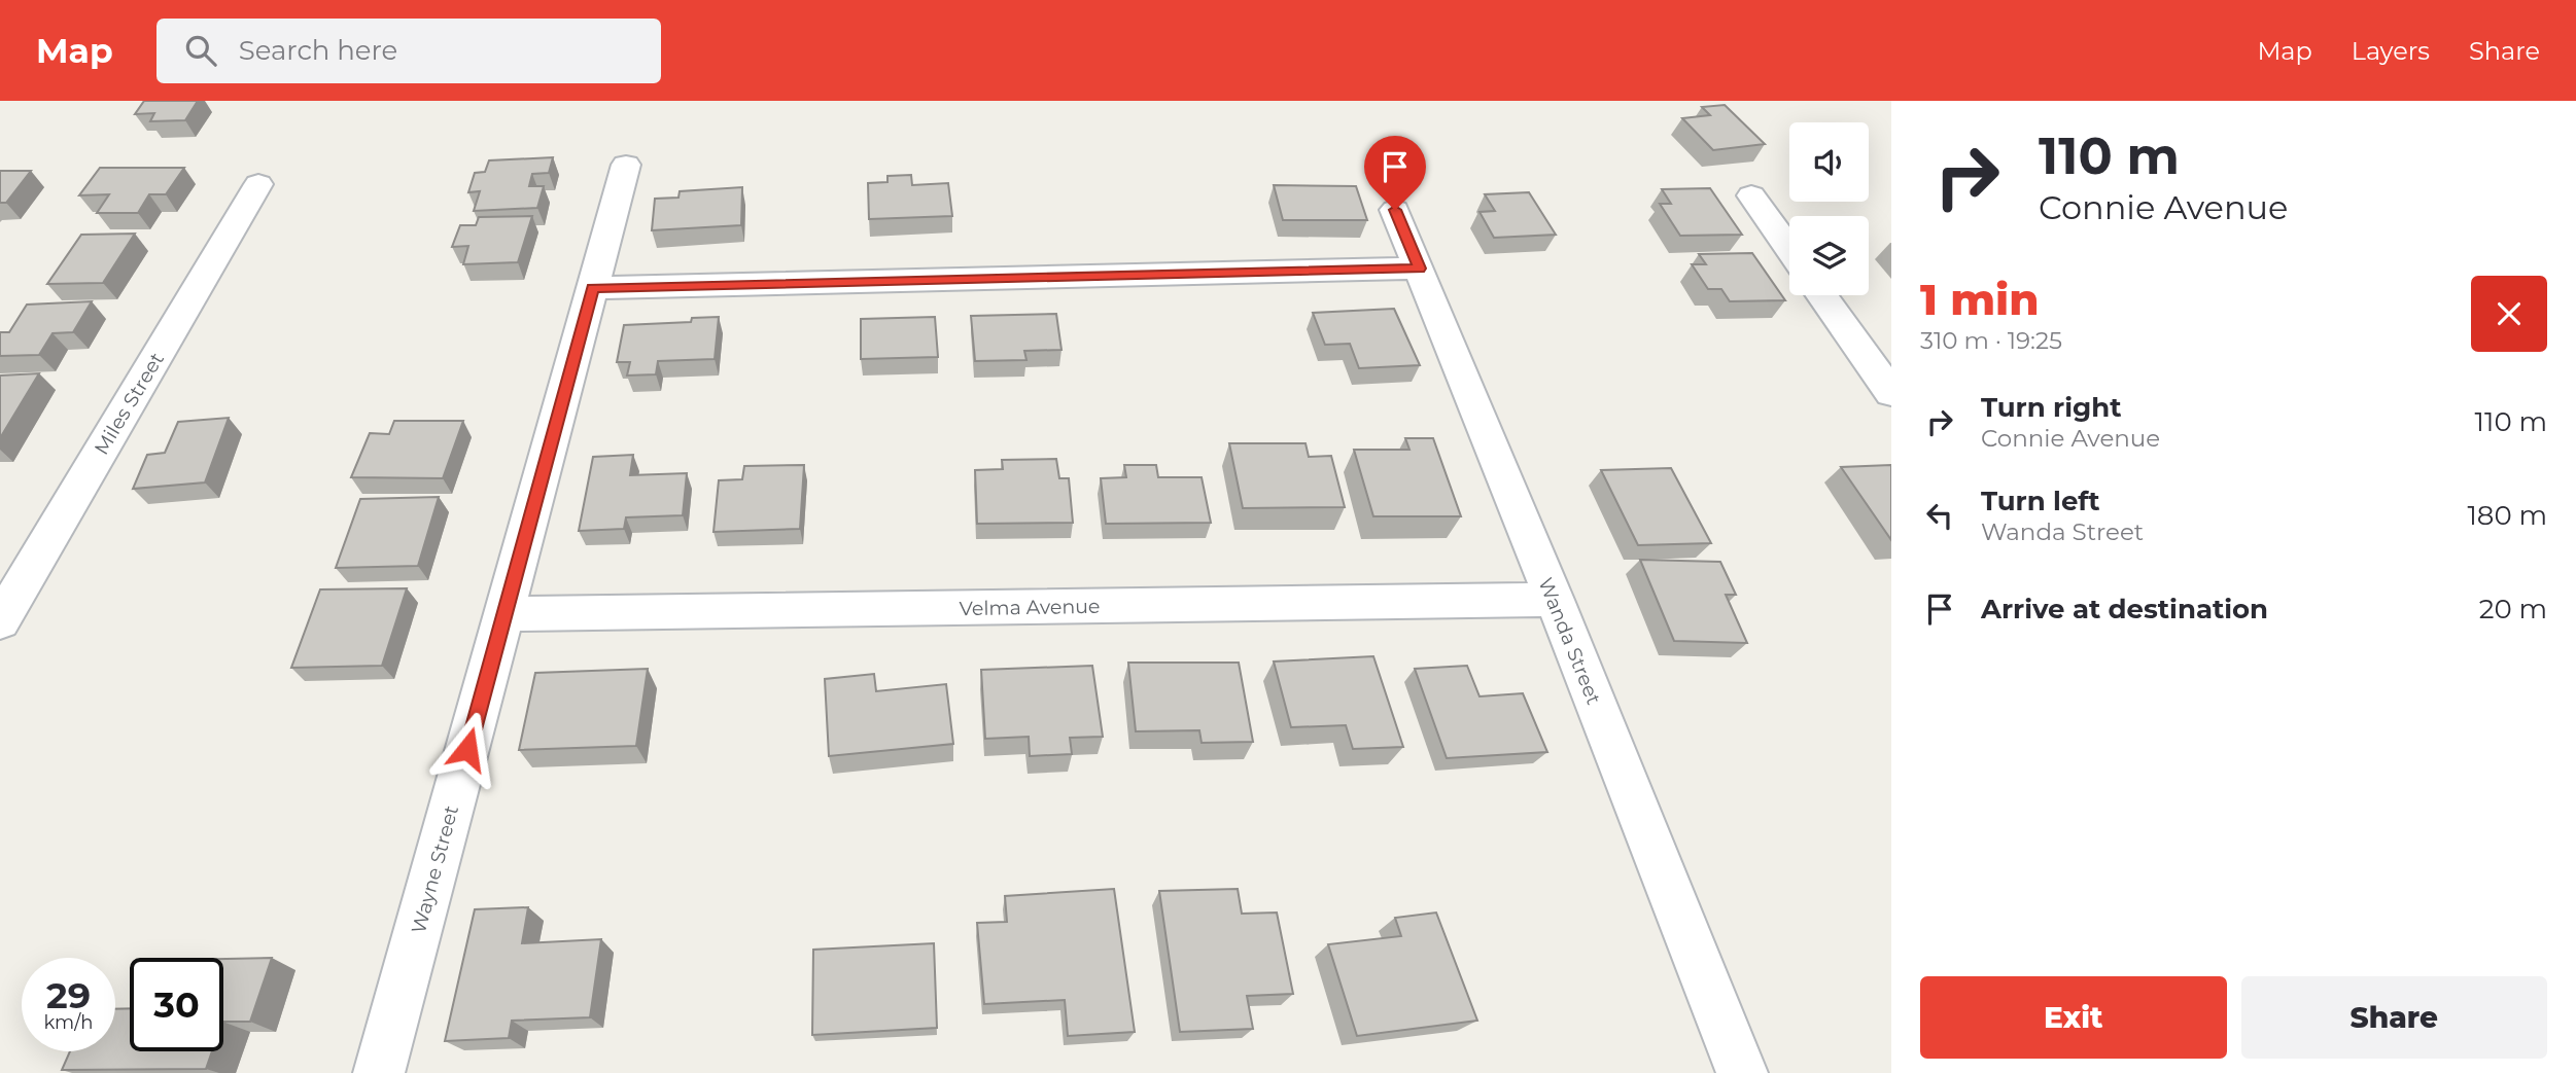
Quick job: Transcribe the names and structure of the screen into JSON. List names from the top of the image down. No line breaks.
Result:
{"streets":{"street":["Miles Street","Velma Avenue","Wanda Street","Wayne Street"]},"crossings":[["Velma Avenue","Wanda Street"],["Velma Avenue","Wayne Street"]],"page":{"header":"Map","search":"Search here","nav":["Map","Layers","Share"],"turn":["110 m","Connie Avenue"],"heading":["1 min","310 m · 19:25"],"list":[{"name":"Turn right","note":"Connie Avenue","value":"110 m"},{"name":"Turn left","note":"Wanda Street","value":"180 m"},{"name":"Arrive at destination","value":"20 m"}],"speed":"29 km/h","limit":"30","buttons":["Exit","Share"]}}
